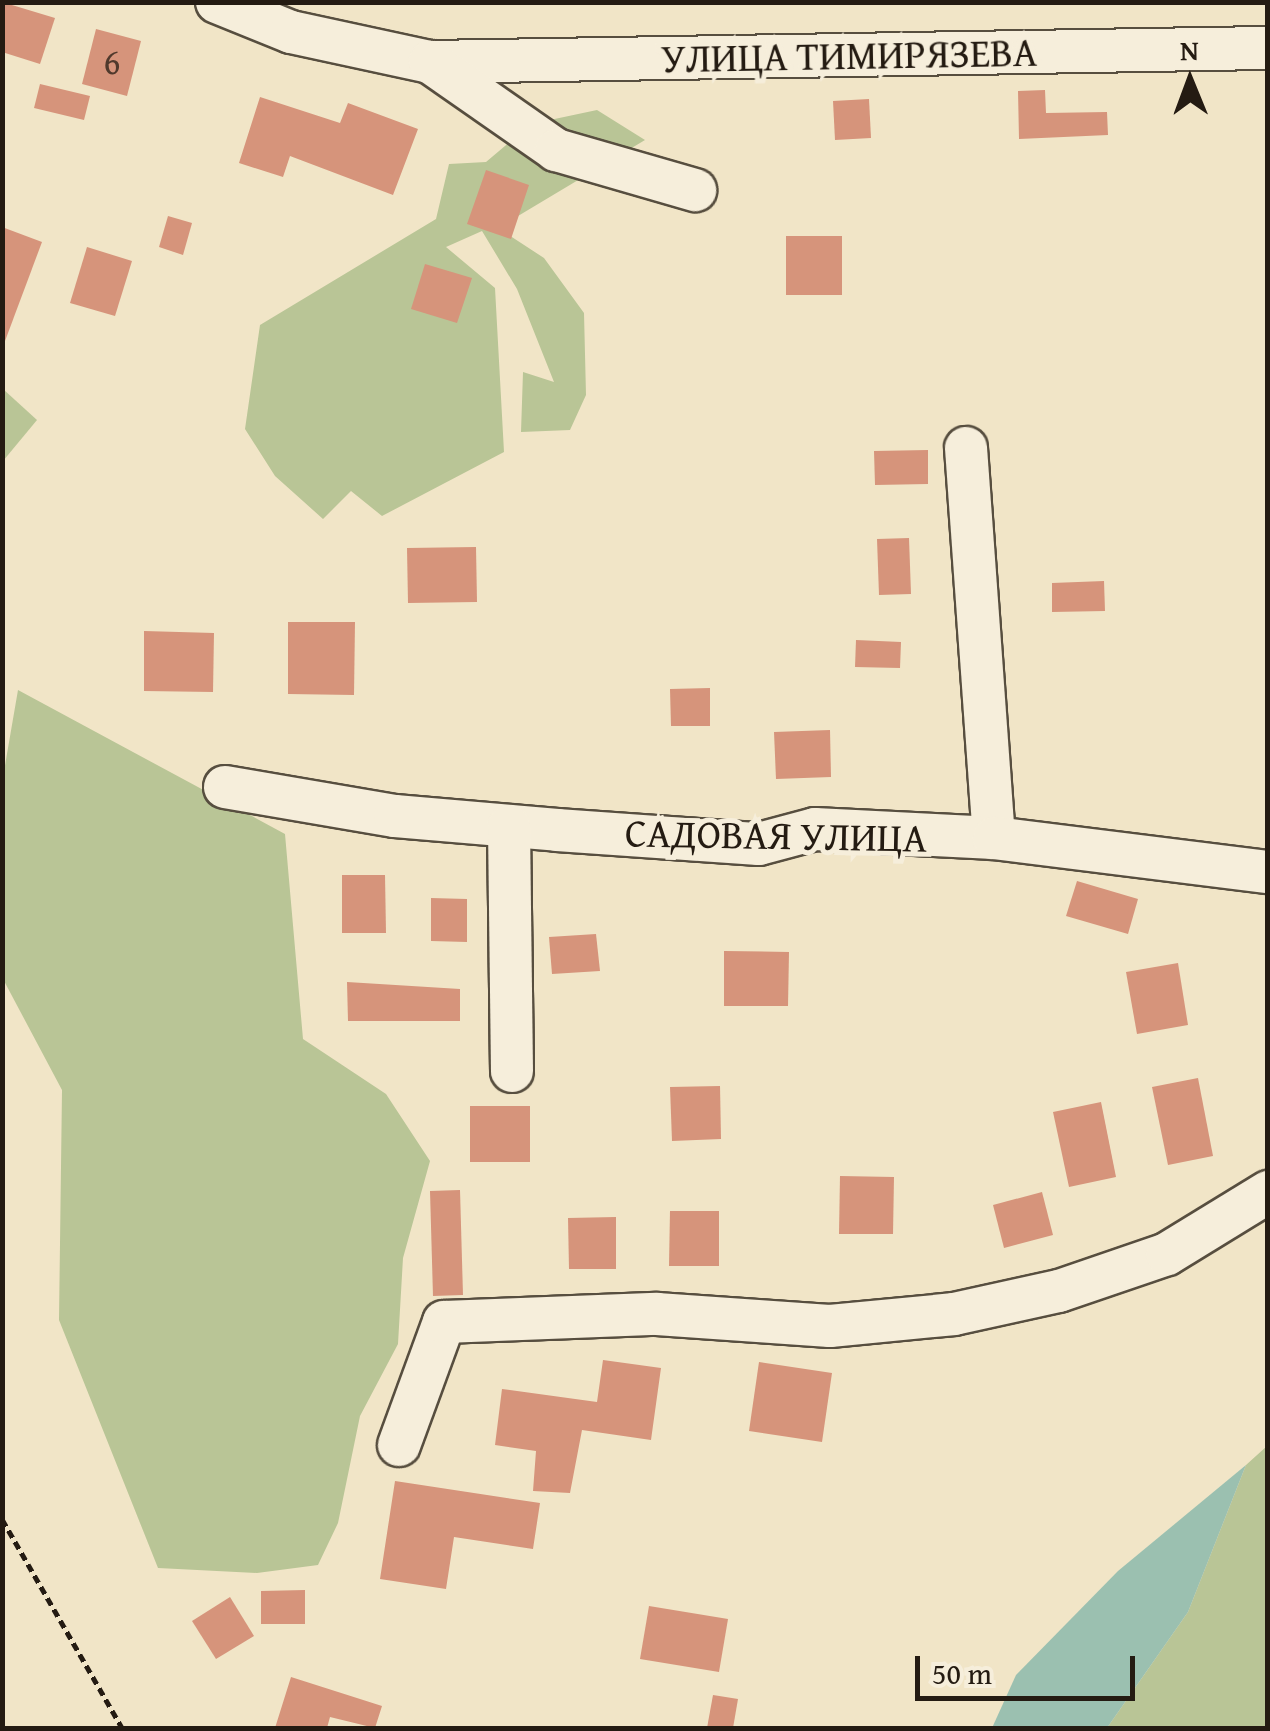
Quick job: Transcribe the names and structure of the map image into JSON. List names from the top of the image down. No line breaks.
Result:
{"streets":{"street":["УЛИЦА ТИМИРЯЗЕВА","САДОВАЯ УЛИЦА"]},"house_numbers":["6"],"scale_bar":"50 m","north":"top"}
